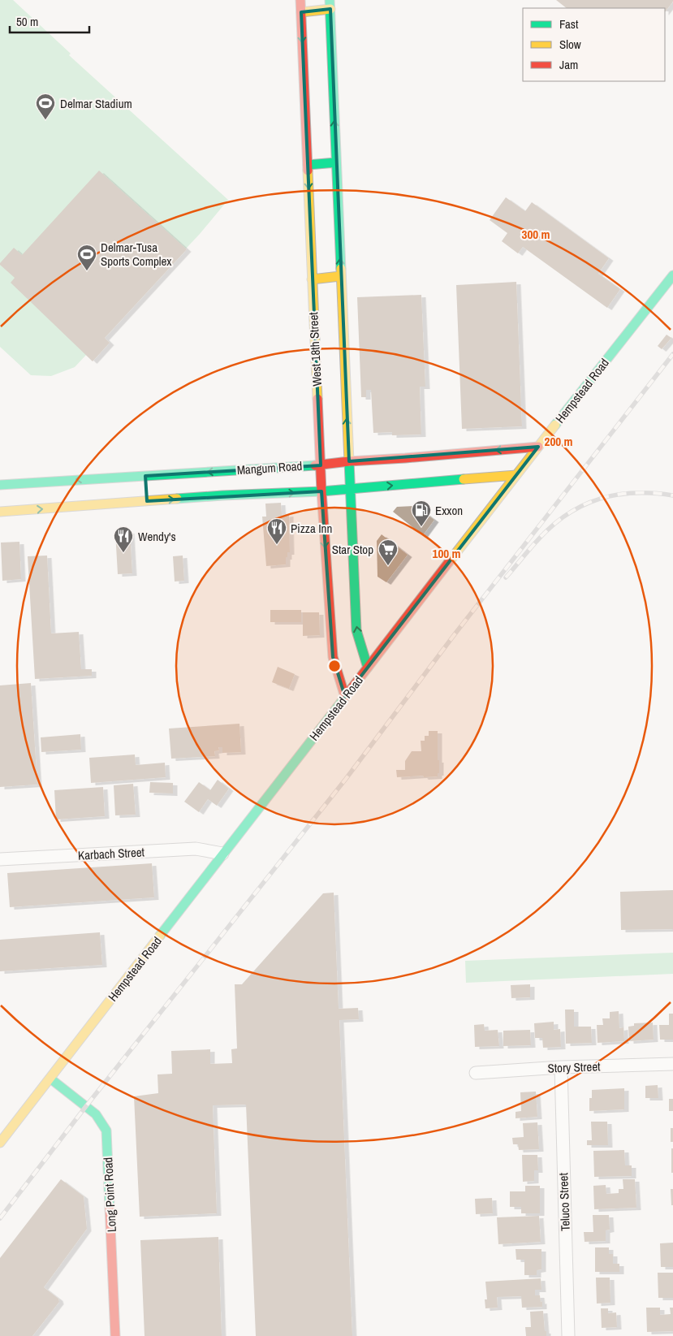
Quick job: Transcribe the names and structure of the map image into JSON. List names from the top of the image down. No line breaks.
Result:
{"streets":{"main road":["West 18th Street","Hempstead Road","Mangum Road","Long Point Road"],"street":["Karbach Street","Story Street","Teluco Street"]},"crossings":[["West 18th Street","Hempstead Road"],["West 18th Street","Mangum Road"],["Hempstead Road","Mangum Road"],["Hempstead Road","Karbach Street"],["Hempstead Road","Long Point Road"],["Story Street","Teluco Street"]],"places":{"sports":["Delmar Stadium","Delmar-Tusa Sports Complex"],"fuel station":["Exxon"],"restaurant":["Pizza Inn","Wendy's"],"supermarket":["Star Stop"]},"legend":["Fast","Slow","Jam"],"scale_bar":"50 m","rings":["300 m","200 m","100 m"]}
